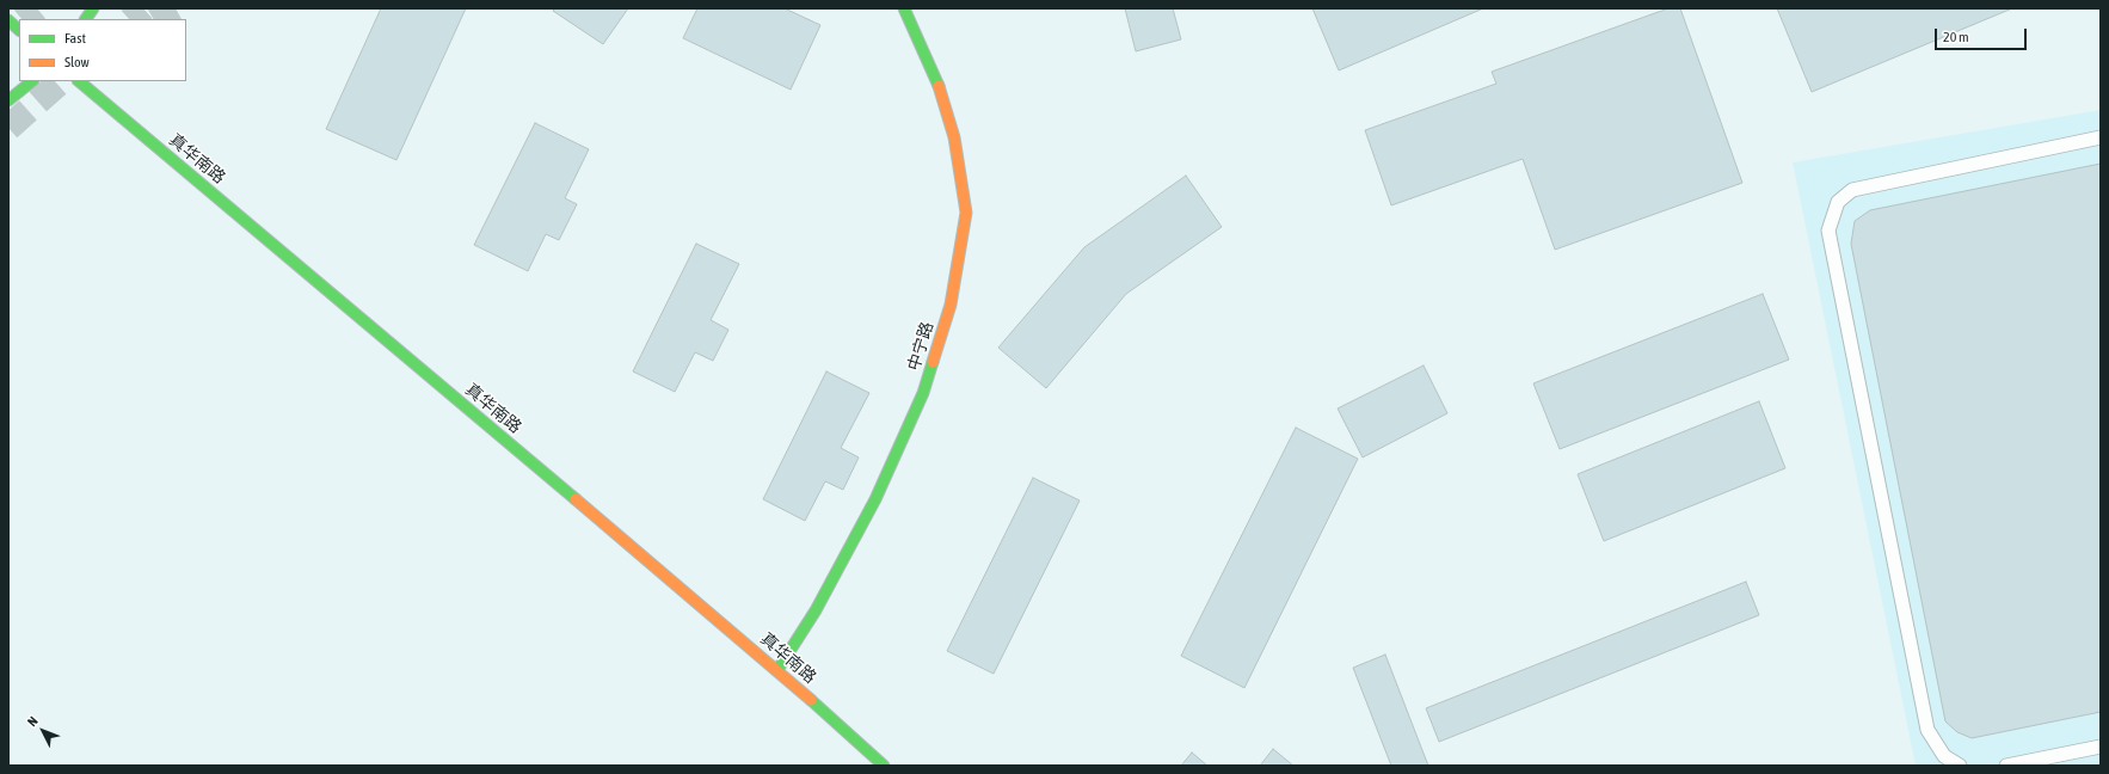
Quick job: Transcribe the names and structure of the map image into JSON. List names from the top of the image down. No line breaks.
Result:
{"streets":{"main road":["真华南路","中宁路"]},"crossings":[["真华南路","中宁路"]],"legend":["Fast","Slow"],"scale_bar":"20 m","north":"top left"}
